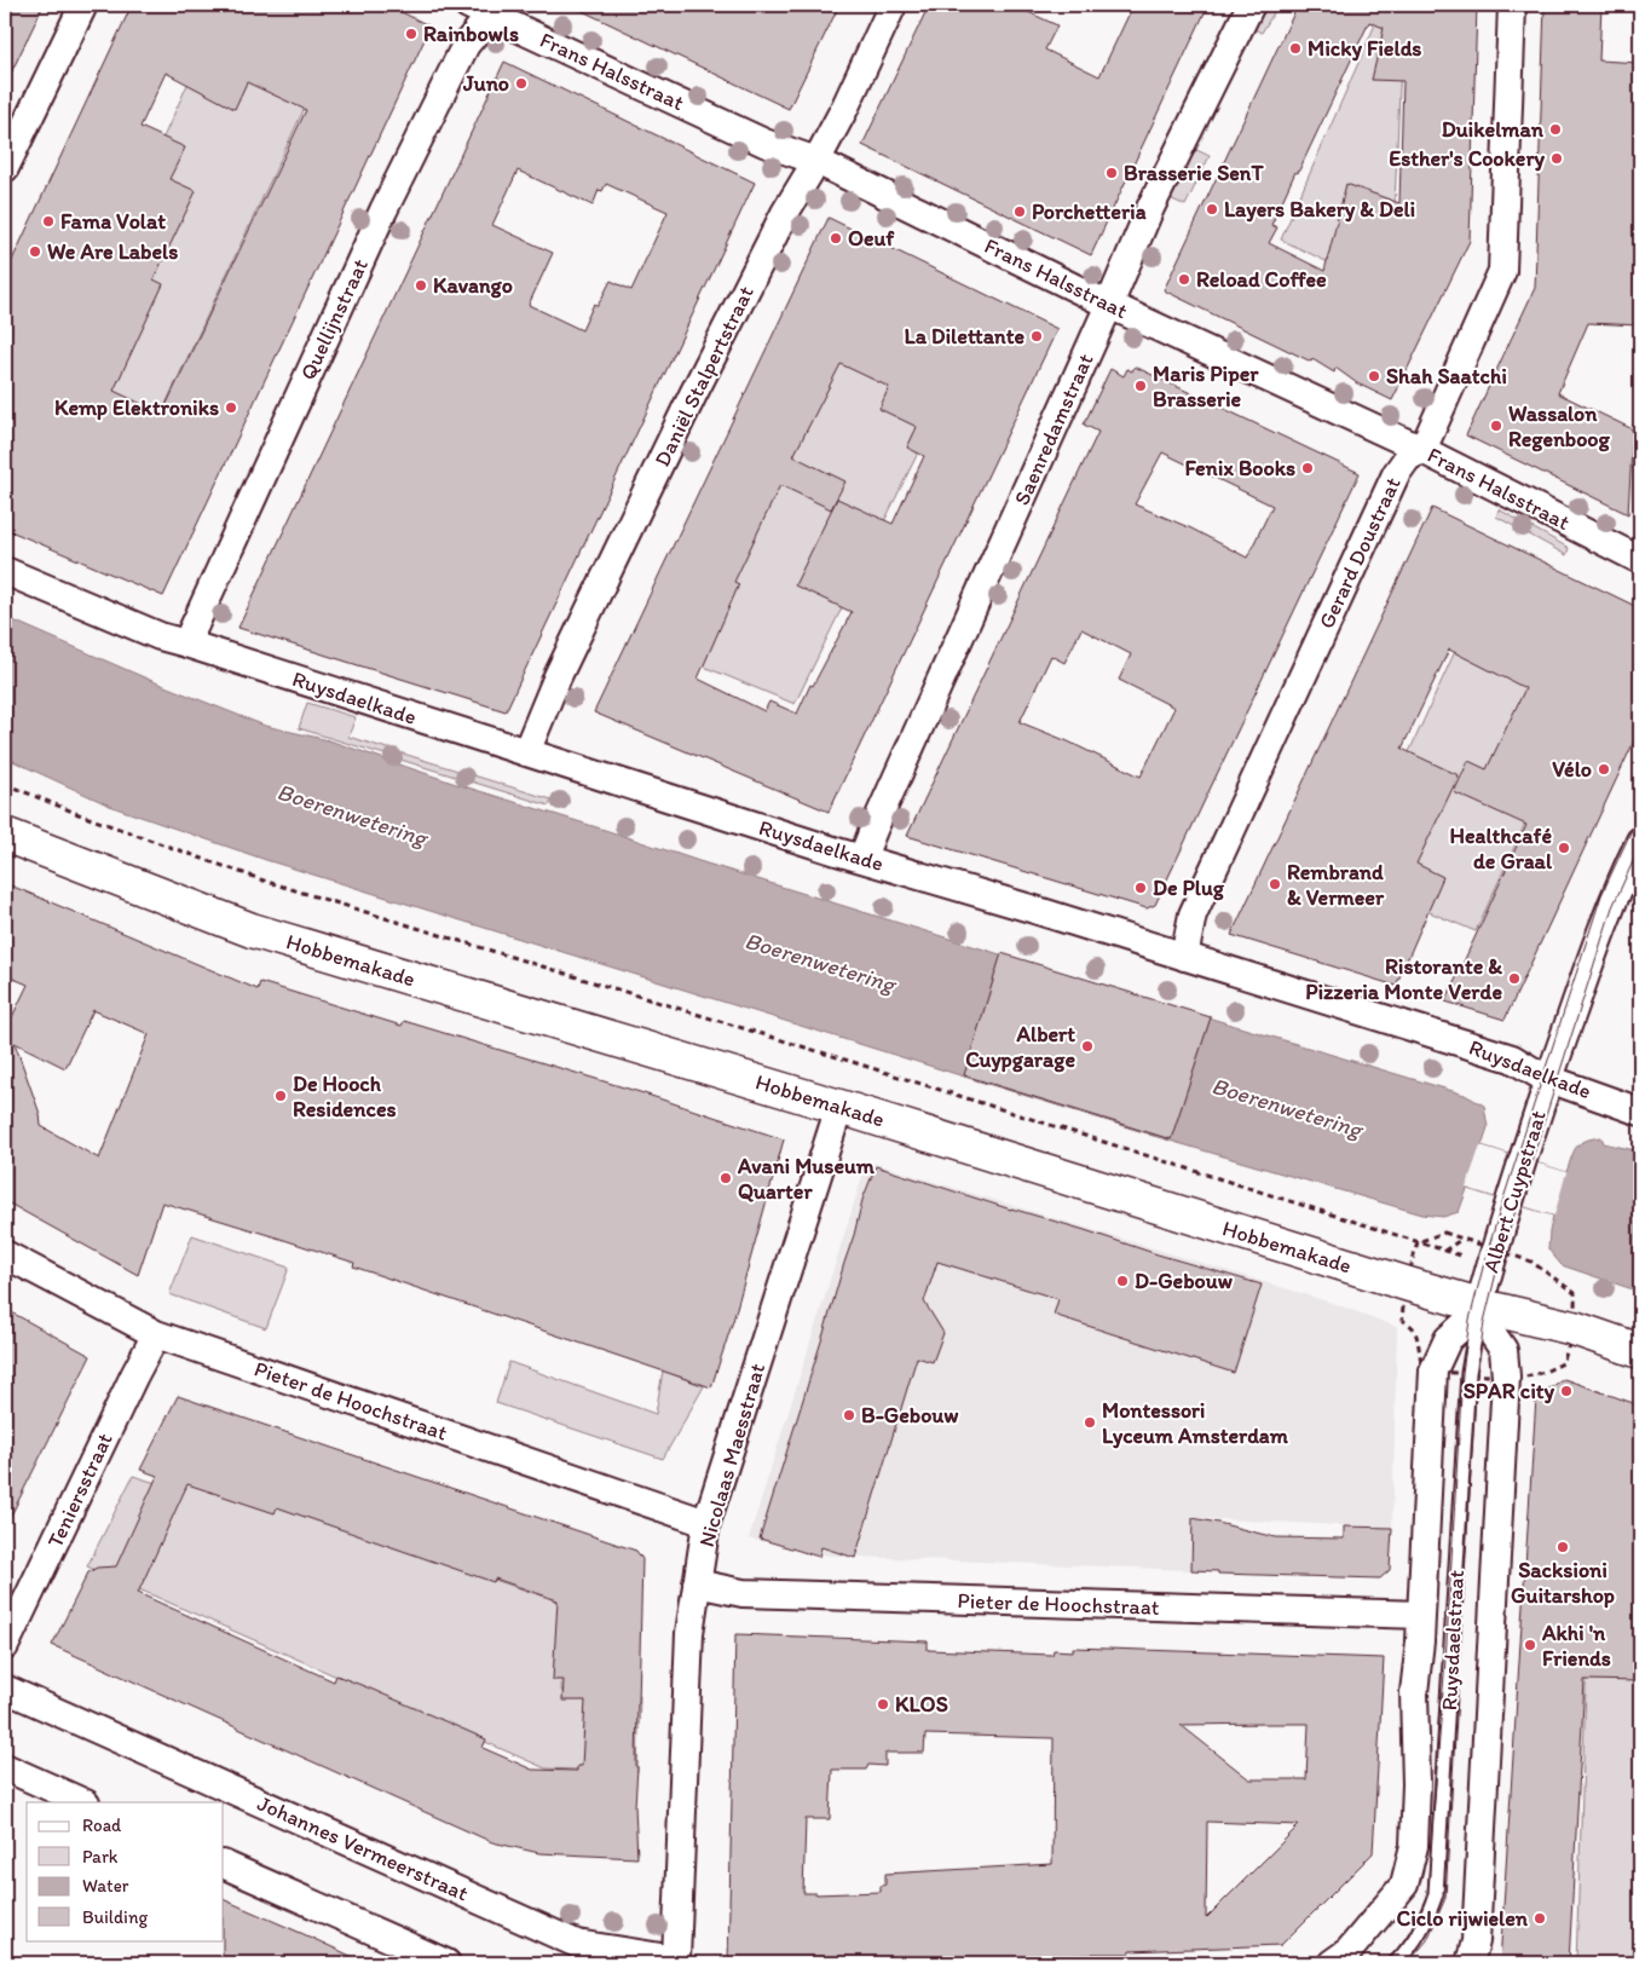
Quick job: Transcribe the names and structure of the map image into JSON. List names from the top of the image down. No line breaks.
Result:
{"streets":{"main road":["Hobbemakade"],"street":["Frans Halsstraat","Quellijnstraat","Daniël Stalpertstraat","Saenredamstraat","Gerard Doustraat","Ruysdaelkade","Albert Cuypstraat","Pieter de Hoochstraat","Nicolaas Maesstraat","Teniersstraat","Ruysdaelstraat","Johannes Vermeerstraat"]},"crossings":[["Frans Halsstraat","Quellijnstraat"],["Frans Halsstraat","Daniël Stalpertstraat"],["Frans Halsstraat","Saenredamstraat"],["Frans Halsstraat","Gerard Doustraat"],["Quellijnstraat","Ruysdaelkade"],["Daniël Stalpertstraat","Ruysdaelkade"],["Saenredamstraat","Ruysdaelkade"],["Gerard Doustraat","Ruysdaelkade"],["Ruysdaelkade","Albert Cuypstraat"],["Hobbemakade","Albert Cuypstraat"],["Hobbemakade","Nicolaas Maesstraat"],["Hobbemakade","Ruysdaelstraat"],["Albert Cuypstraat","Ruysdaelstraat"],["Pieter de Hoochstraat","Nicolaas Maesstraat"],["Pieter de Hoochstraat","Teniersstraat"],["Pieter de Hoochstraat","Ruysdaelstraat"],["Nicolaas Maesstraat","Johannes Vermeerstraat"]],"water":["Boerenwetering"],"places":["Rainbowls","Micky Fields","Juno","Duikelman","Esther's Cookery","Brasserie SenT","Layers Bakery & Deli","Porchetteria","Fama Volat","Oeuf","We Are Labels","Reload Coffee","Kavango","La Dilettante","Shah Saatchi","Maris Piper Brasserie","Kemp Elektroniks","Wassalon Regenboog","Fenix Books","Vélo","Healthcafé de Graal","Rembrand & Vermeer","De Plug","Ristorante & Pizzeria Monte Verde","Albert Cuypgarage","De Hooch Residences","Avani Museum Quarter","D-Gebouw","SPAR city","B-Gebouw","Montessori Lyceum Amsterdam","Sacksioni Guitarshop","Akhi 'n Friends","KLOS","Ciclo rijwielen"],"legend":["Road","Park","Water","Building"]}
